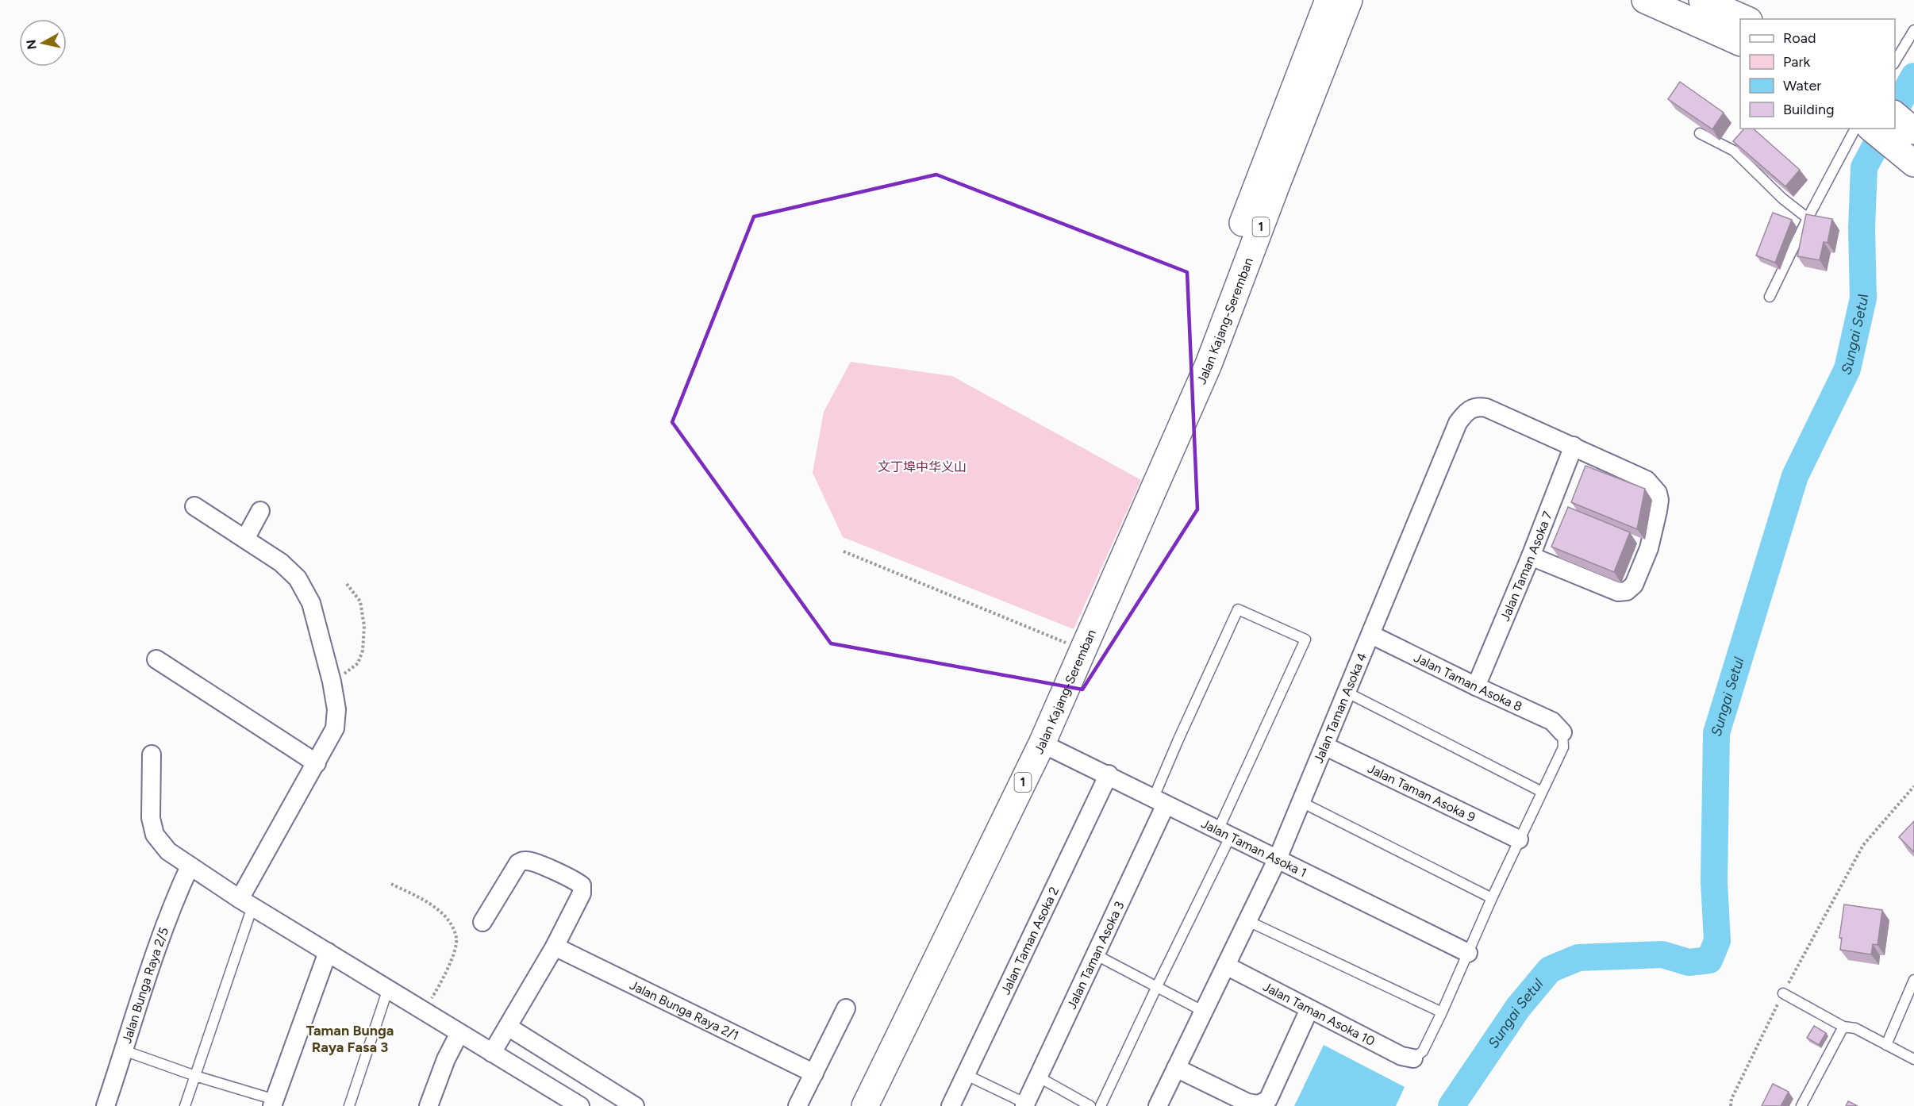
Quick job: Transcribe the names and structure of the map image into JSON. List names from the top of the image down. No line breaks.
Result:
{"streets":{"main road":["1","Jalan Kajang-Seremban"],"street":["Jalan Taman Asoka 7","Jalan Taman Asoka 8","Jalan Taman Asoka 4","Jalan Taman Asoka 9","Jalan Taman Asoka 1","Jalan Taman Asoka 2","Jalan Taman Asoka 3","Jalan Bunga Raya 2/5","Jalan Bunga Raya 2/1","Jalan Taman Asoka 10"]},"crossings":[["Jalan Kajang-Seremban","Jalan Taman Asoka 1"],["Jalan Taman Asoka 7","Jalan Taman Asoka 8"],["Jalan Taman Asoka 7","Jalan Taman Asoka 4"],["Jalan Taman Asoka 8","Jalan Taman Asoka 4"],["Jalan Taman Asoka 4","Jalan Taman Asoka 9"],["Jalan Taman Asoka 4","Jalan Taman Asoka 1"],["Jalan Taman Asoka 4","Jalan Taman Asoka 10"],["Jalan Taman Asoka 1","Jalan Taman Asoka 2"],["Jalan Taman Asoka 1","Jalan Taman Asoka 3"]],"districts":["Taman Bunga Raya Fasa 3"],"water":["Sungai Setul"],"parks":["文丁埠中华义山"],"legend":["Road","Park","Water","Building"],"north":"left"}
